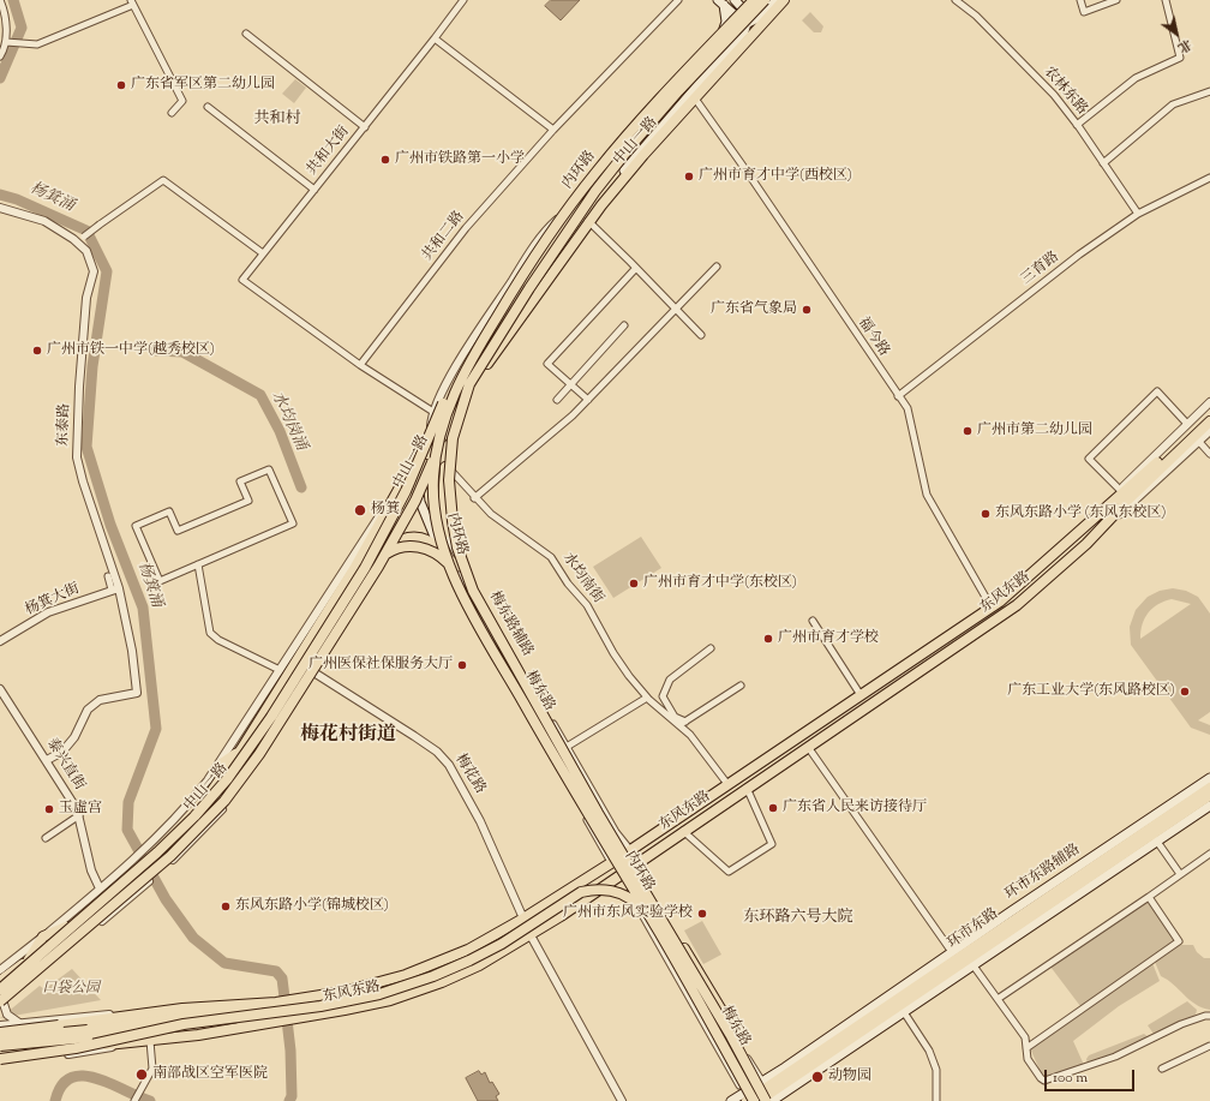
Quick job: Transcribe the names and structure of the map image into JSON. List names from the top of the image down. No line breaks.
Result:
{"streets":{"main road":["中山一路","内环路","东风东路","梅东路","环市东路辅路","环市东路"],"street":["农林东路","共和大街","共和二路","三育路","福今路","东泰路","水均南街","杨箕大街","泰兴直街","梅花路"]},"crossings":[["农林东路","三育路"],["中山一路","福今路"],["中山一路","梅东路"],["共和大街","共和二路"],["内环路","梅东路"],["内环路","环市东路辅路"],["内环路","环市东路"],["三育路","福今路"],["福今路","东风东路"],["东泰路","杨箕大街"],["东泰路","泰兴直街"],["水均南街","东风东路"],["东风东路","梅东路"],["东风东路","梅花路"],["梅东路","环市东路辅路"],["梅东路","环市东路"],["环市东路辅路","环市东路"]],"districts":["共和村","梅花村街道","东环路六号大院"],"water":["杨箕涌","水均岗涌"],"parks":["口袋公园"],"places":["广东省军区第二幼儿园","广州市铁路第一小学","广州市育才中学(西校区)","广东省气象局","广州市铁一中学(越秀校区)","广州市第二幼儿园","杨箕","东风东路小学 (东风东校区)","广州市育才中学(东校区)","广州市育才学校","广州医保社保服务大厅","广东工业大学(东风路校区)","广东省人民来访接待厅","玉虛宫","东风东路小学(锦城校区)","广州市东风实验学校","南部战区空军医院","动物园"],"scale_bar":"100 m","north":"bottom right"}
